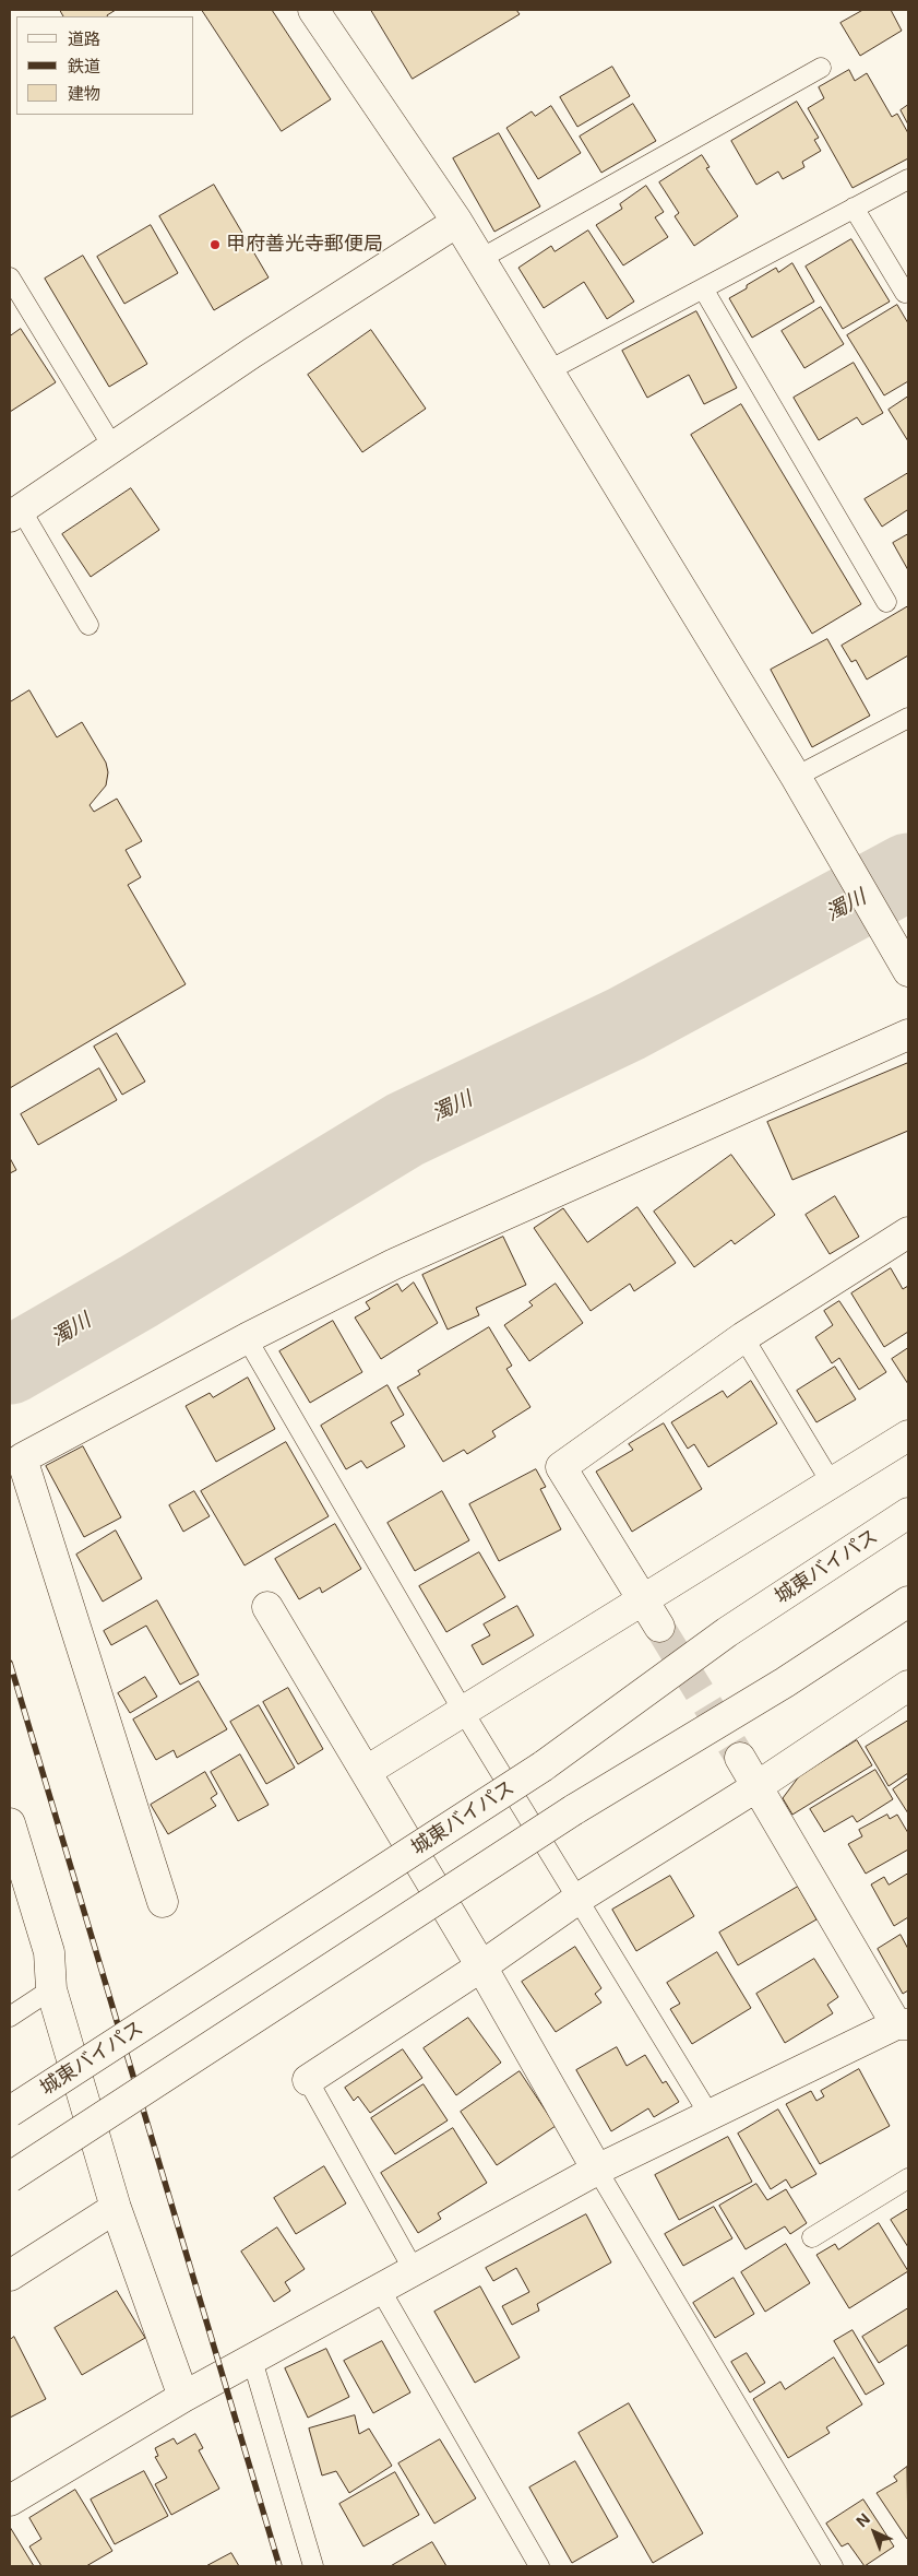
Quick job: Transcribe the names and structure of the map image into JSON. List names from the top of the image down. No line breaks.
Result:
{"streets":{"main road":["城東バイパス"]},"water":["濁川"],"places":["甲府善光寺郵便局"],"legend":["道路","鉄道","建物"],"north":"top left"}
